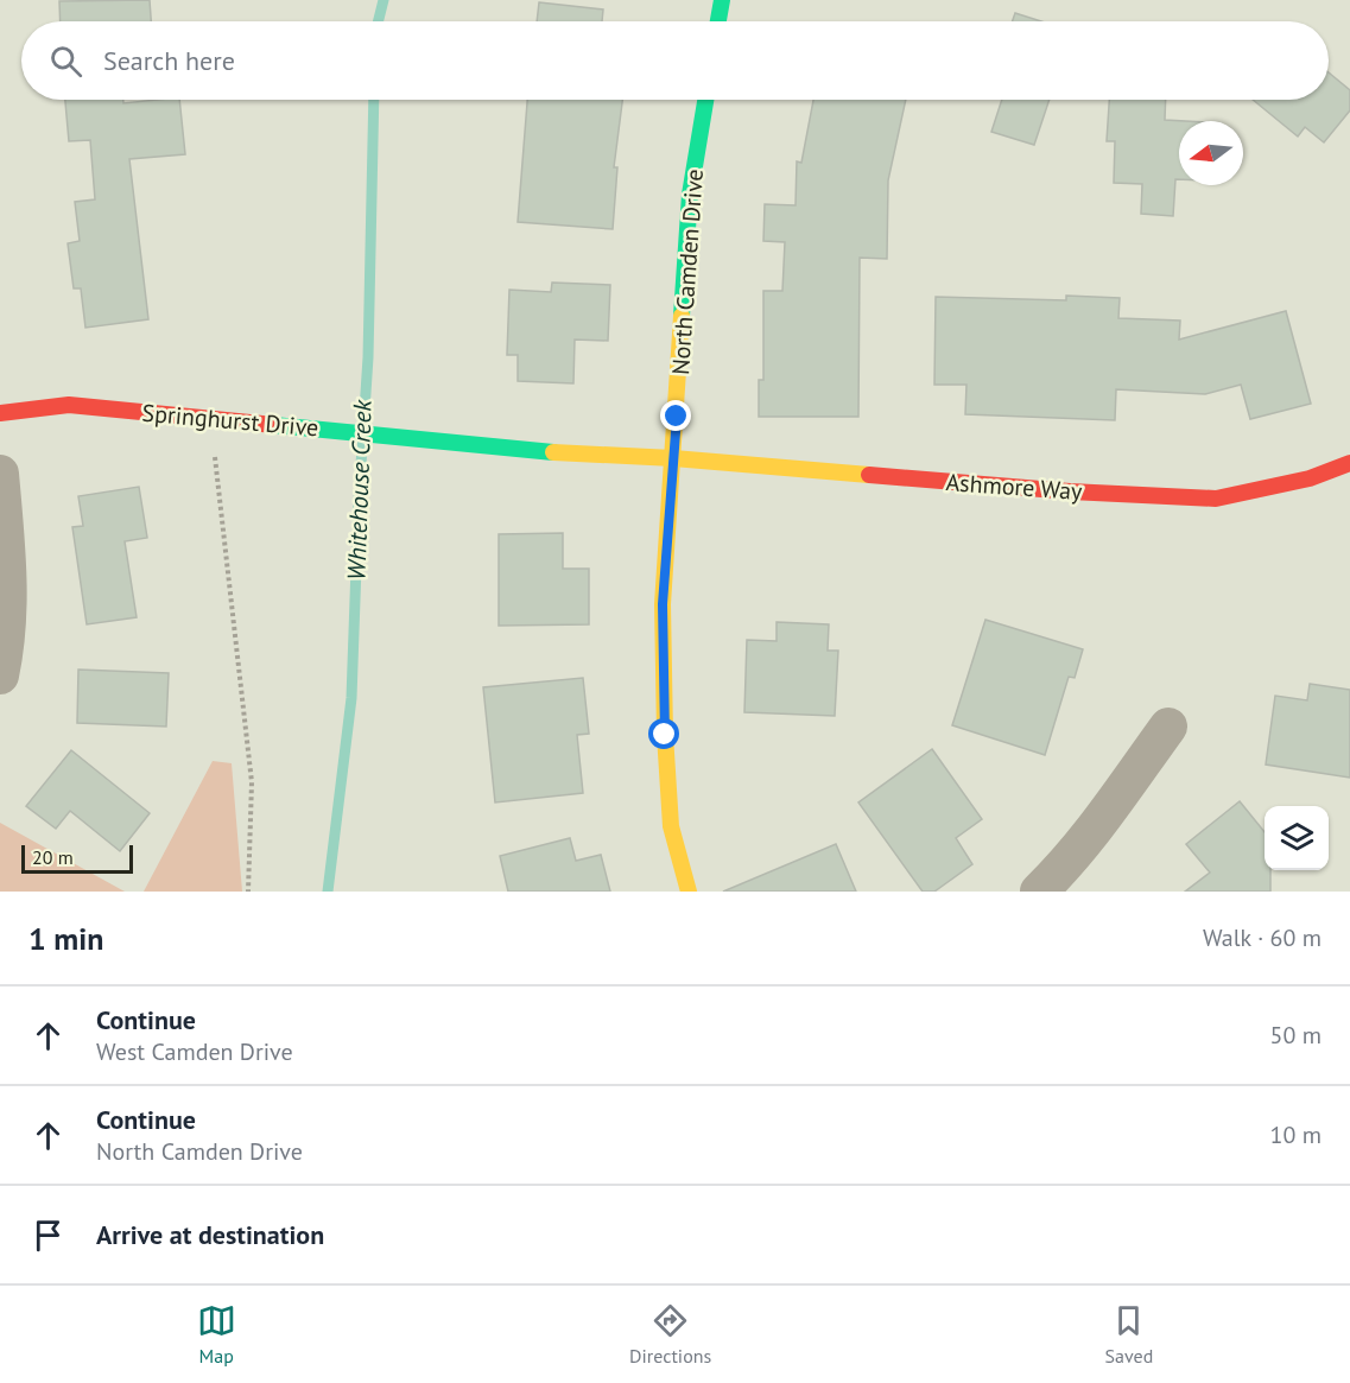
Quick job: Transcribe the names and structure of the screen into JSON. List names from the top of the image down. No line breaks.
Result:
{"streets":{"street":["North Camden Drive","Springhurst Drive","Ashmore Way"]},"crossings":[["North Camden Drive","Springhurst Drive"],["North Camden Drive","Ashmore Way"],["Springhurst Drive","Ashmore Way"]],"water":["Whitehouse Creek"],"scale_bar":"20 m","north":"left","page":{"search":"Search here","scale":"20 m","heading":["1 min","Walk · 60 m"],"list":[["Continue","West Camden Drive","50 m"],["Continue","North Camden Drive","10 m"],"Arrive at destination"],"nav":["Map","Directions","Saved"]}}
